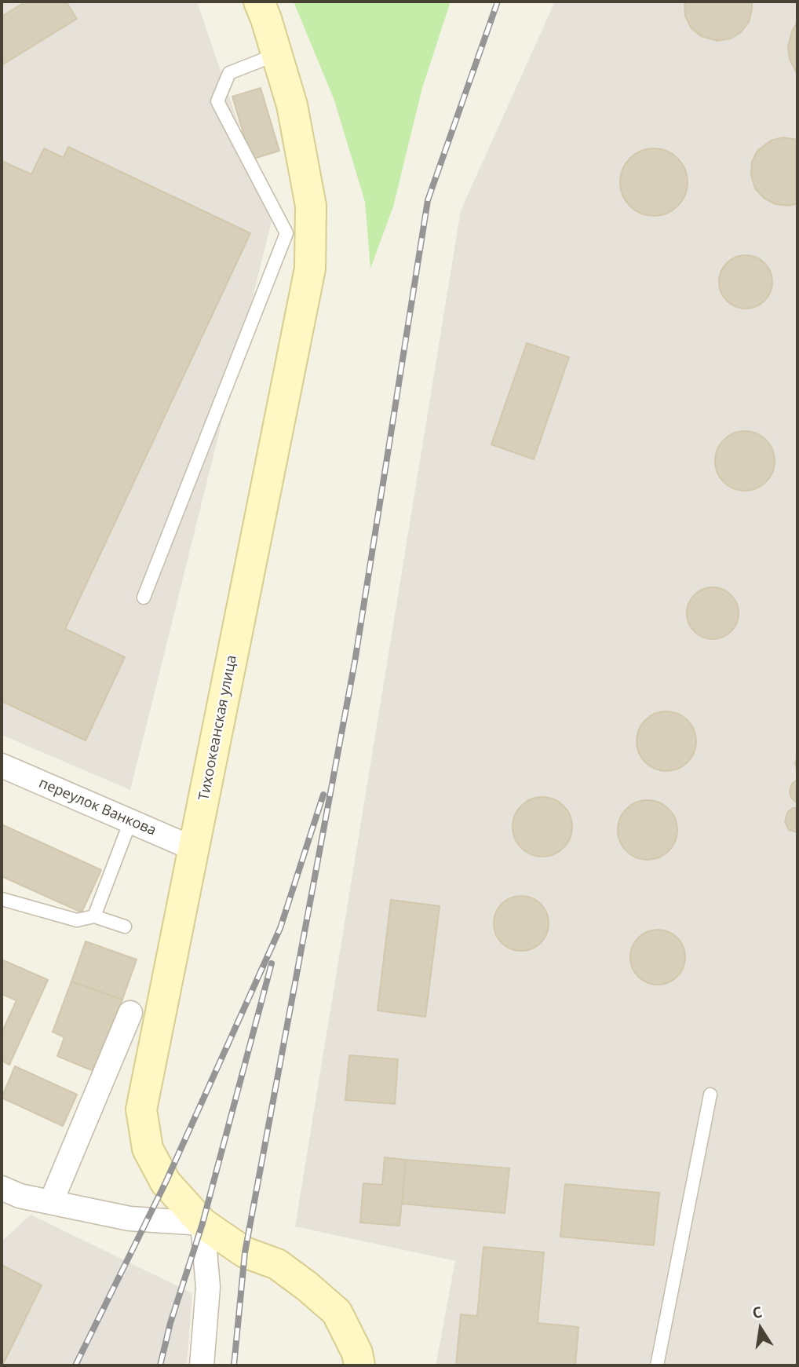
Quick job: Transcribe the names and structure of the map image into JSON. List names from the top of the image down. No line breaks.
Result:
{"streets":{"main road":["Тихоокеанская улица"],"street":["переулок Ванкова"]},"crossings":[["Тихоокеанская улица","переулок Ванкова"]],"north":"top"}
